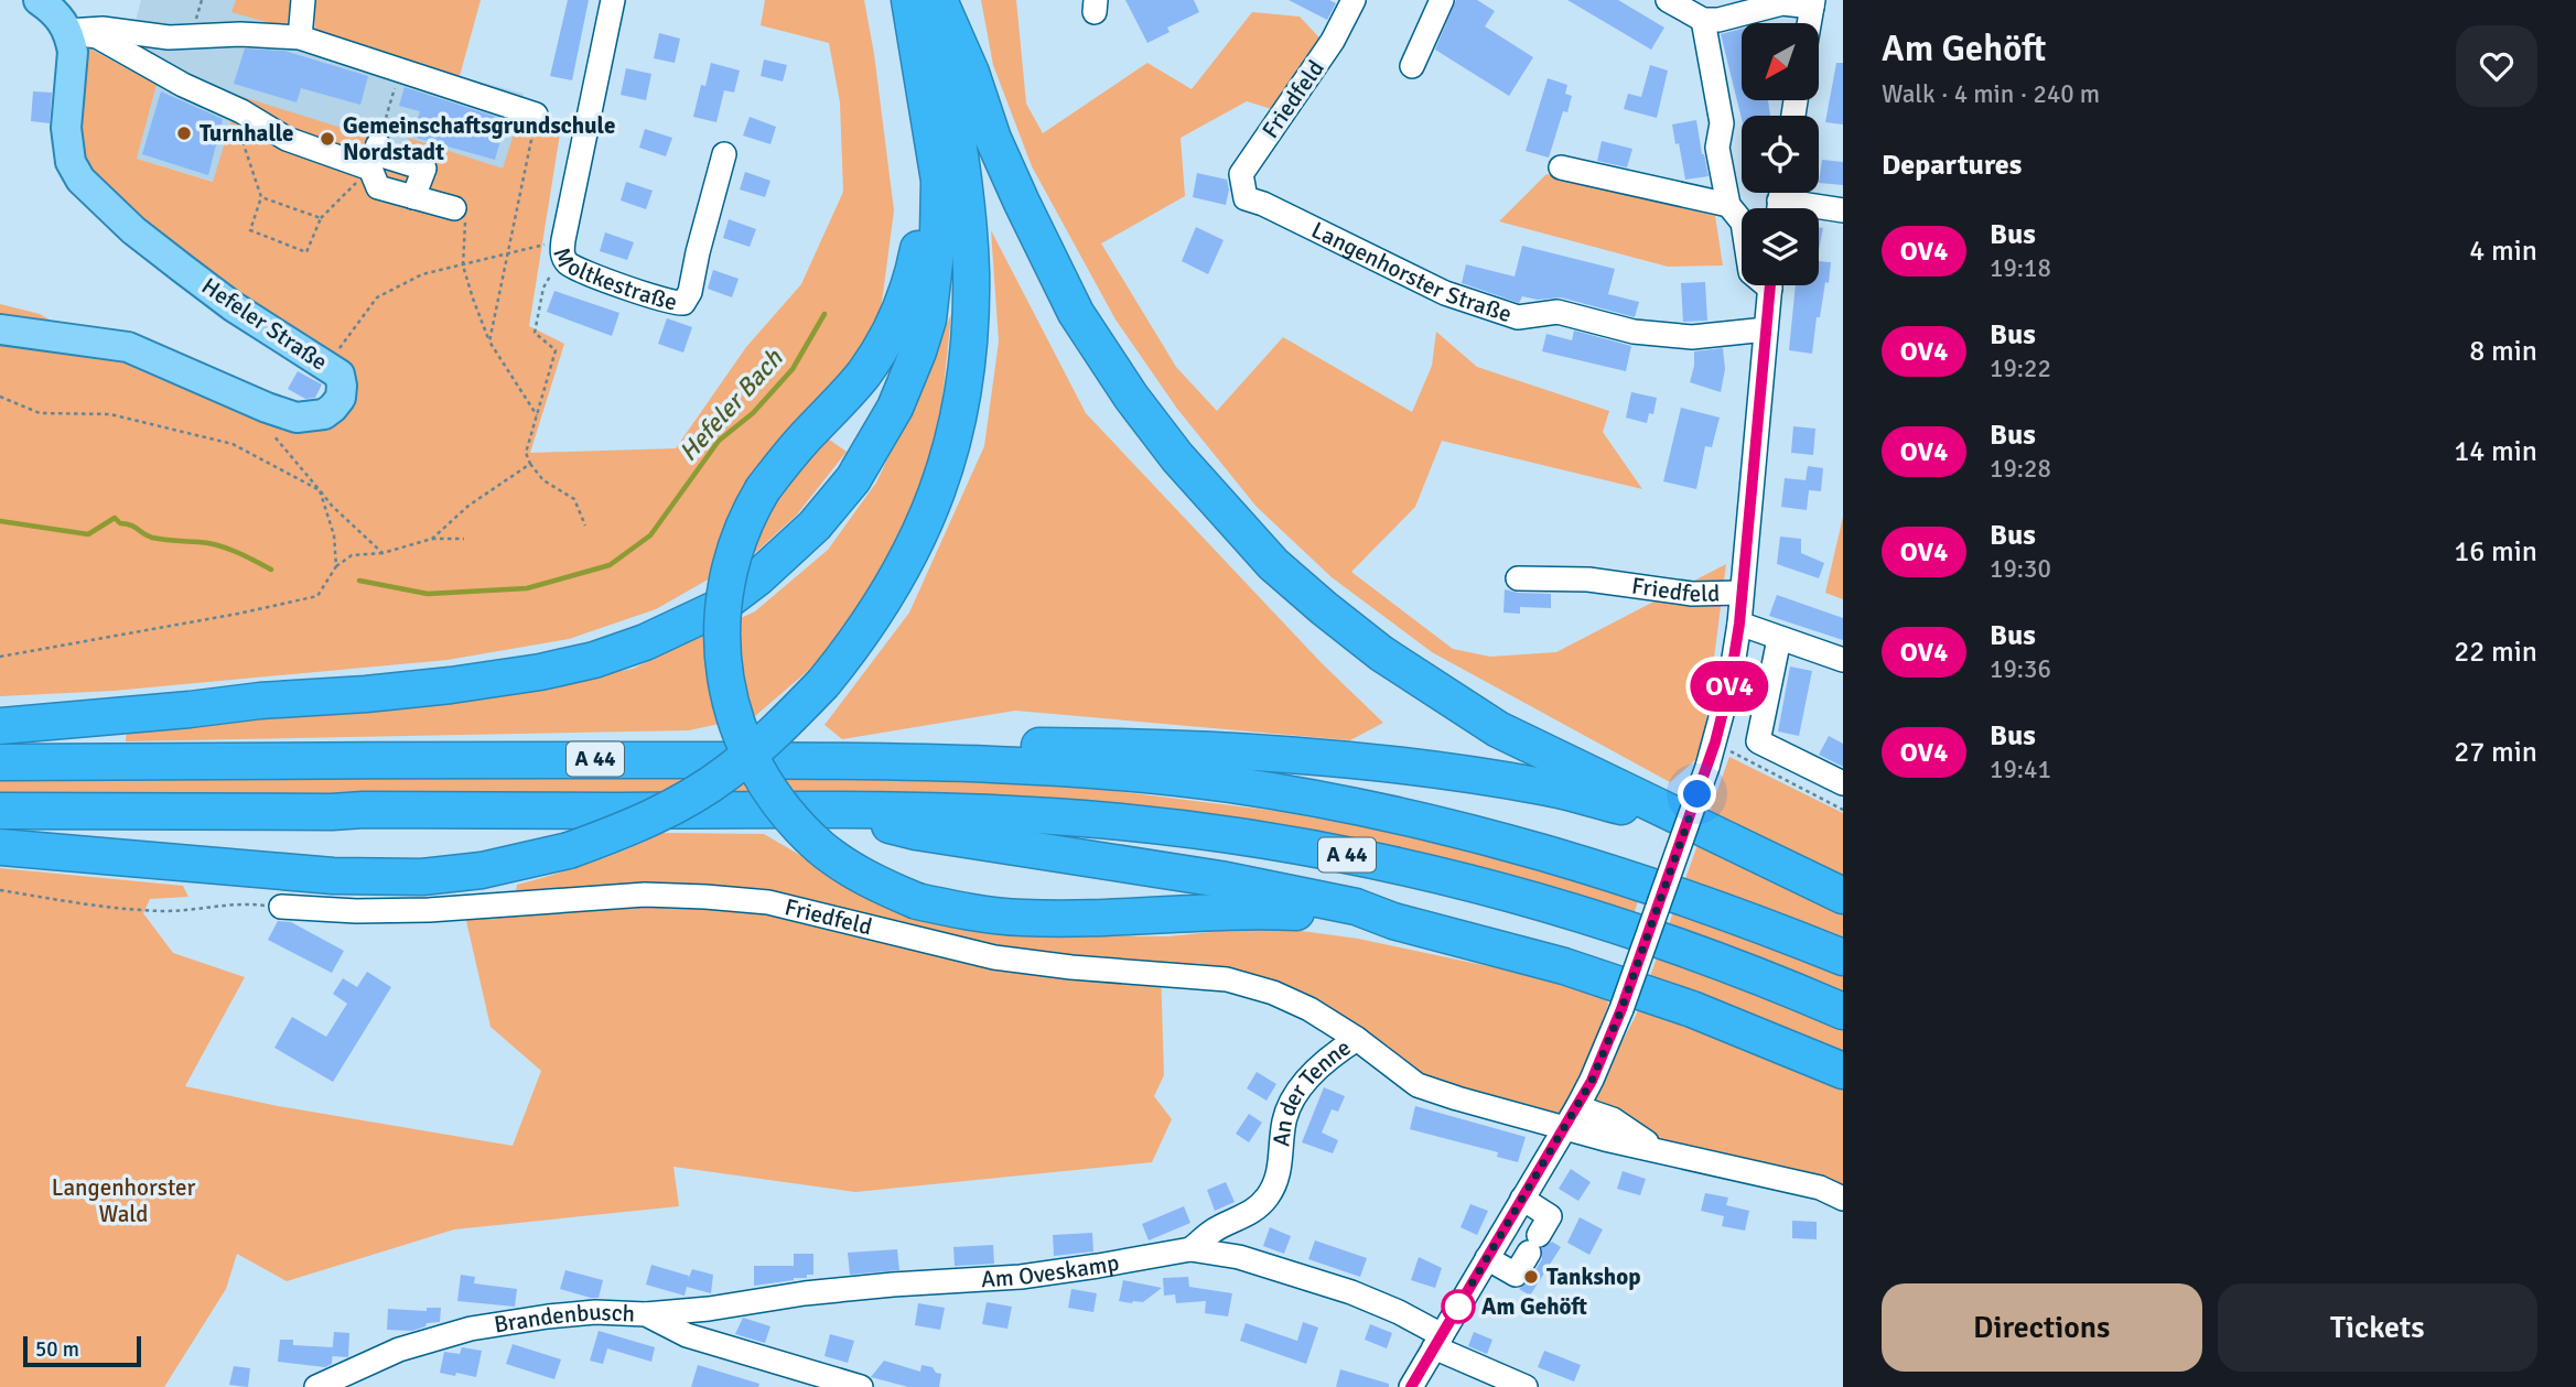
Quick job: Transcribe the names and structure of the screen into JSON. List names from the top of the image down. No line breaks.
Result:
{"streets":{"highway":["A 44"],"main road":["Hefeler Straße"],"street":["Friedfeld","Moltkestraße","Langenhorster Straße","An der Tenne","Am Oveskamp","Brandenbusch"]},"crossings":[["Friedfeld","Langenhorster Straße"],["Friedfeld","An der Tenne"],["An der Tenne","Am Oveskamp"],["Am Oveskamp","Brandenbusch"]],"water":["Hefeler Bach"],"parks":["Langenhorster Wald"],"places":["Turnhalle","Gemeinschaftsgrundschule Nordstadt","Tankshop","Am Gehöft"],"lines":["bus line OV4"],"scale_bar":"50 m","north":"bottom left","page":{"on_map":"OV4","heading":[["Am Gehöft","Walk · 4 min · 240 m"],"Departures"],"list":[{"mark":"OV4","name":"Bus","note":"19:18","value":"4 min"},{"mark":"OV4","name":"Bus","note":"19:22","value":"8 min"},{"mark":"OV4","name":"Bus","note":"19:28","value":"14 min"},{"mark":"OV4","name":"Bus","note":"19:30","value":"16 min"},{"mark":"OV4","name":"Bus","note":"19:36","value":"22 min"},{"mark":"OV4","name":"Bus","note":"19:41","value":"27 min"}],"buttons":["Directions","Tickets"],"scale":"50 m"}}
